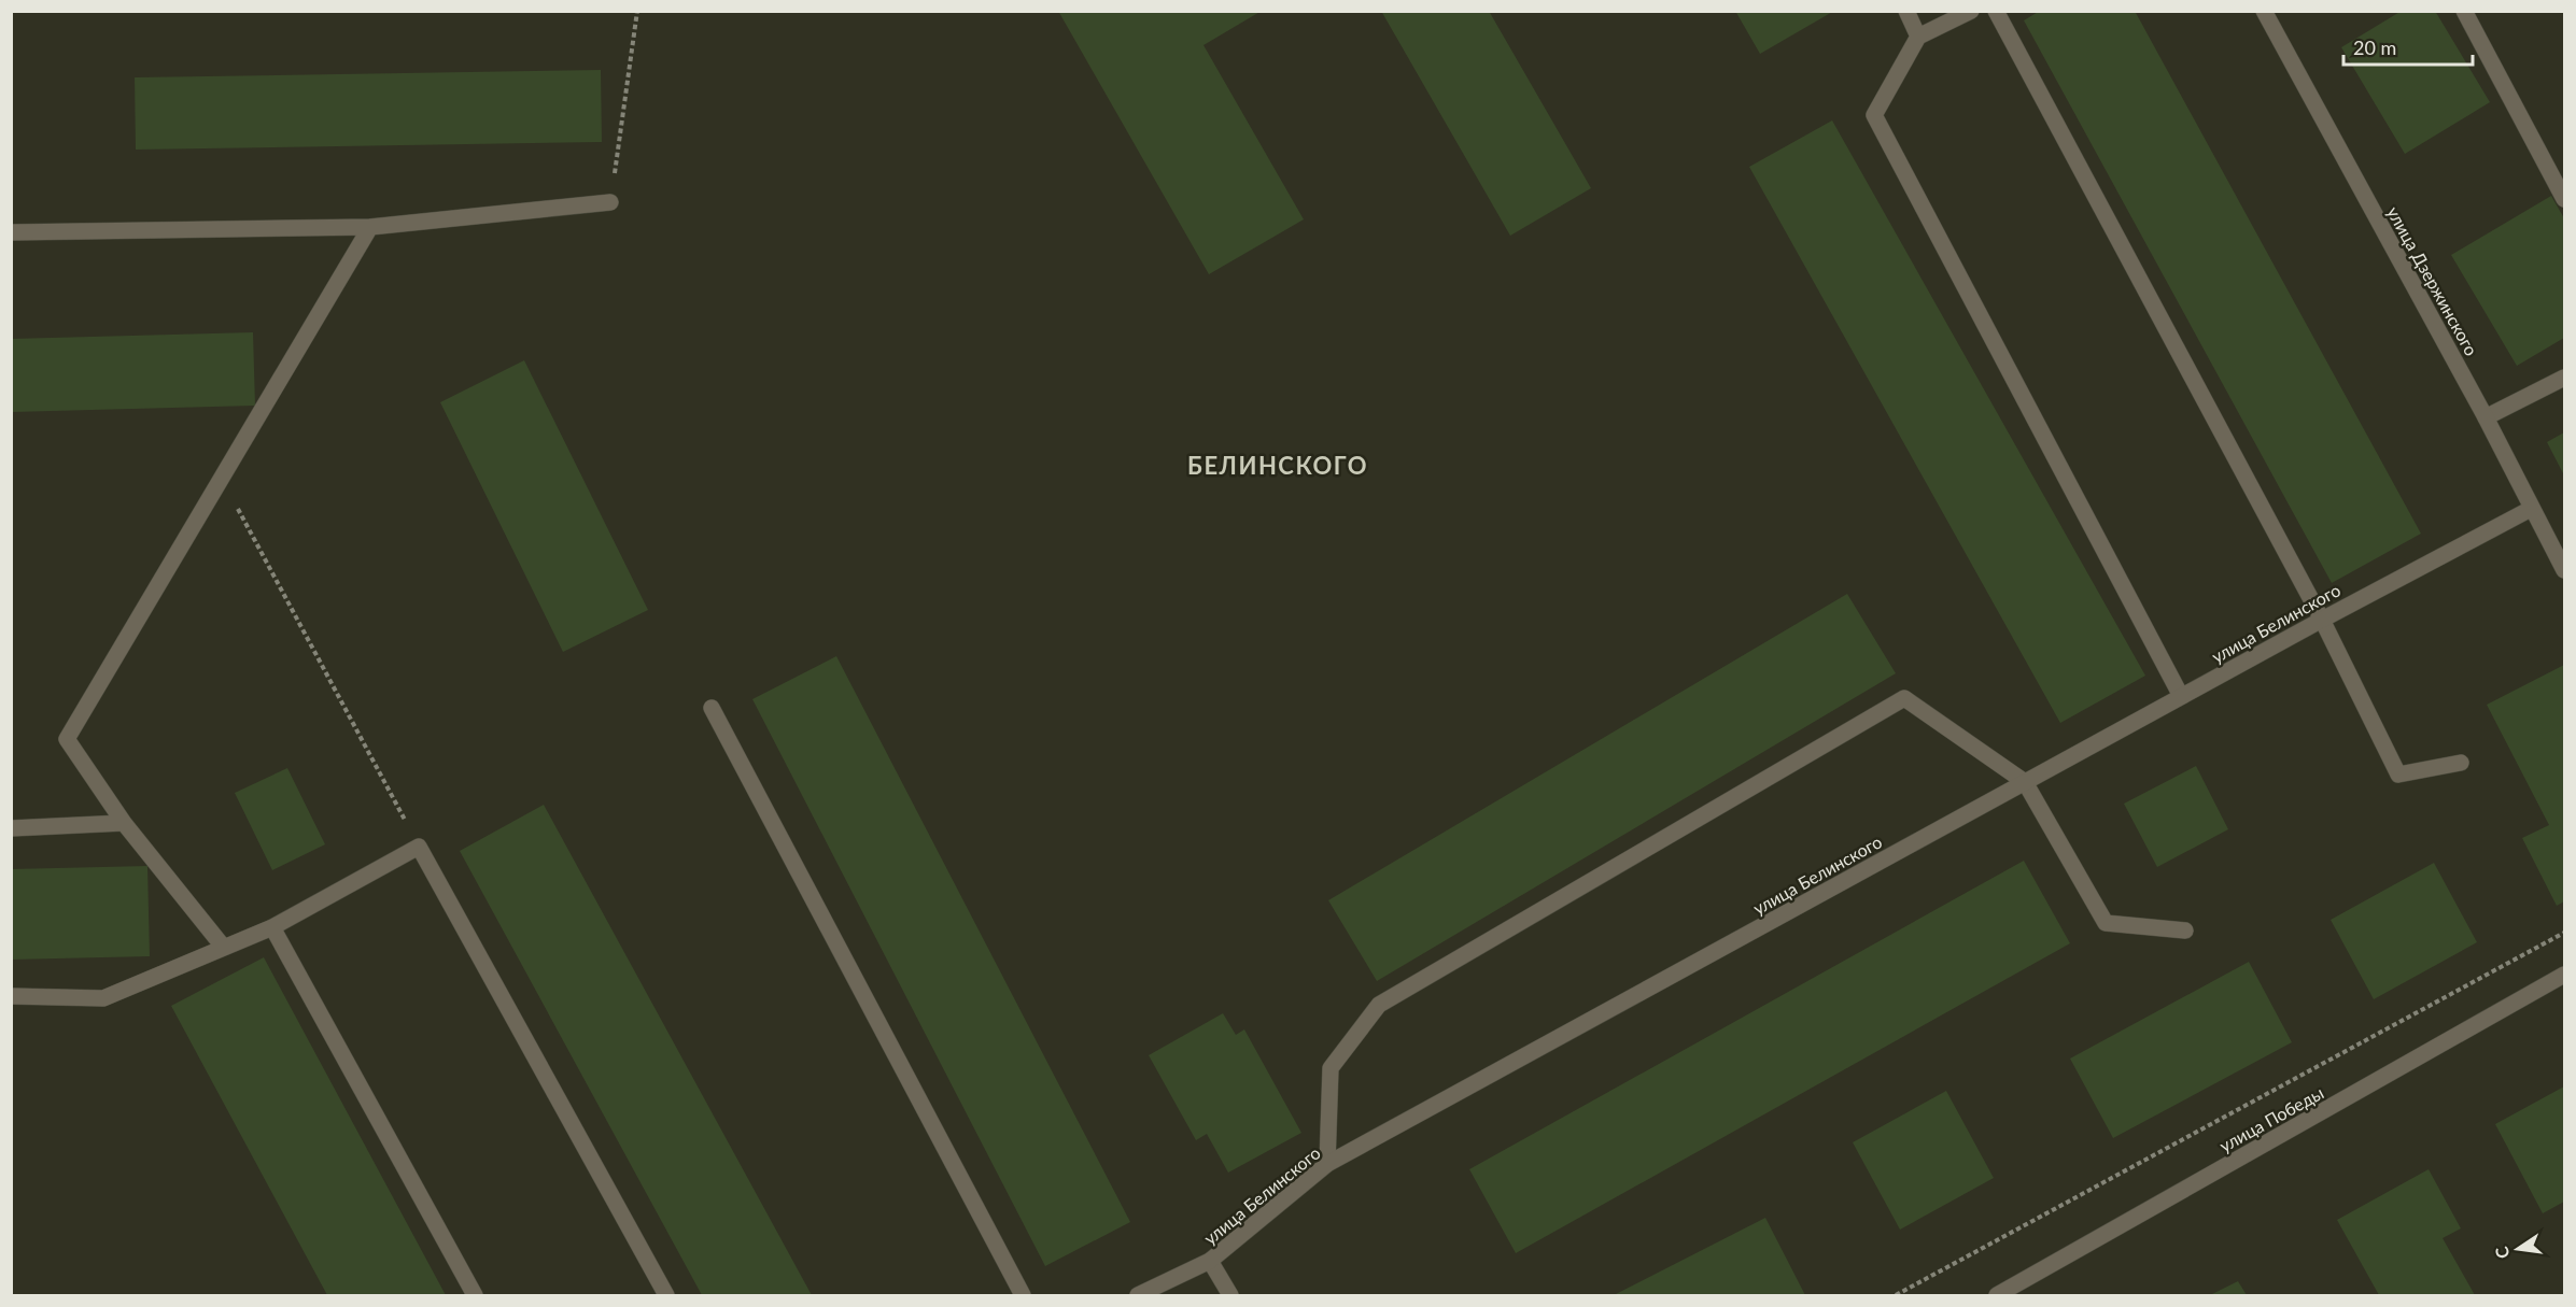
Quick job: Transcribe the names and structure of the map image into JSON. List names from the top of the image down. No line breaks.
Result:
{"streets":{"street":["улица Дзержинского","улица Белинского","улица Победы"]},"crossings":[["улица Дзержинского","улица Белинского"]],"districts":["БЕЛИНСКОГО"],"scale_bar":"20 m","north":"left"}
